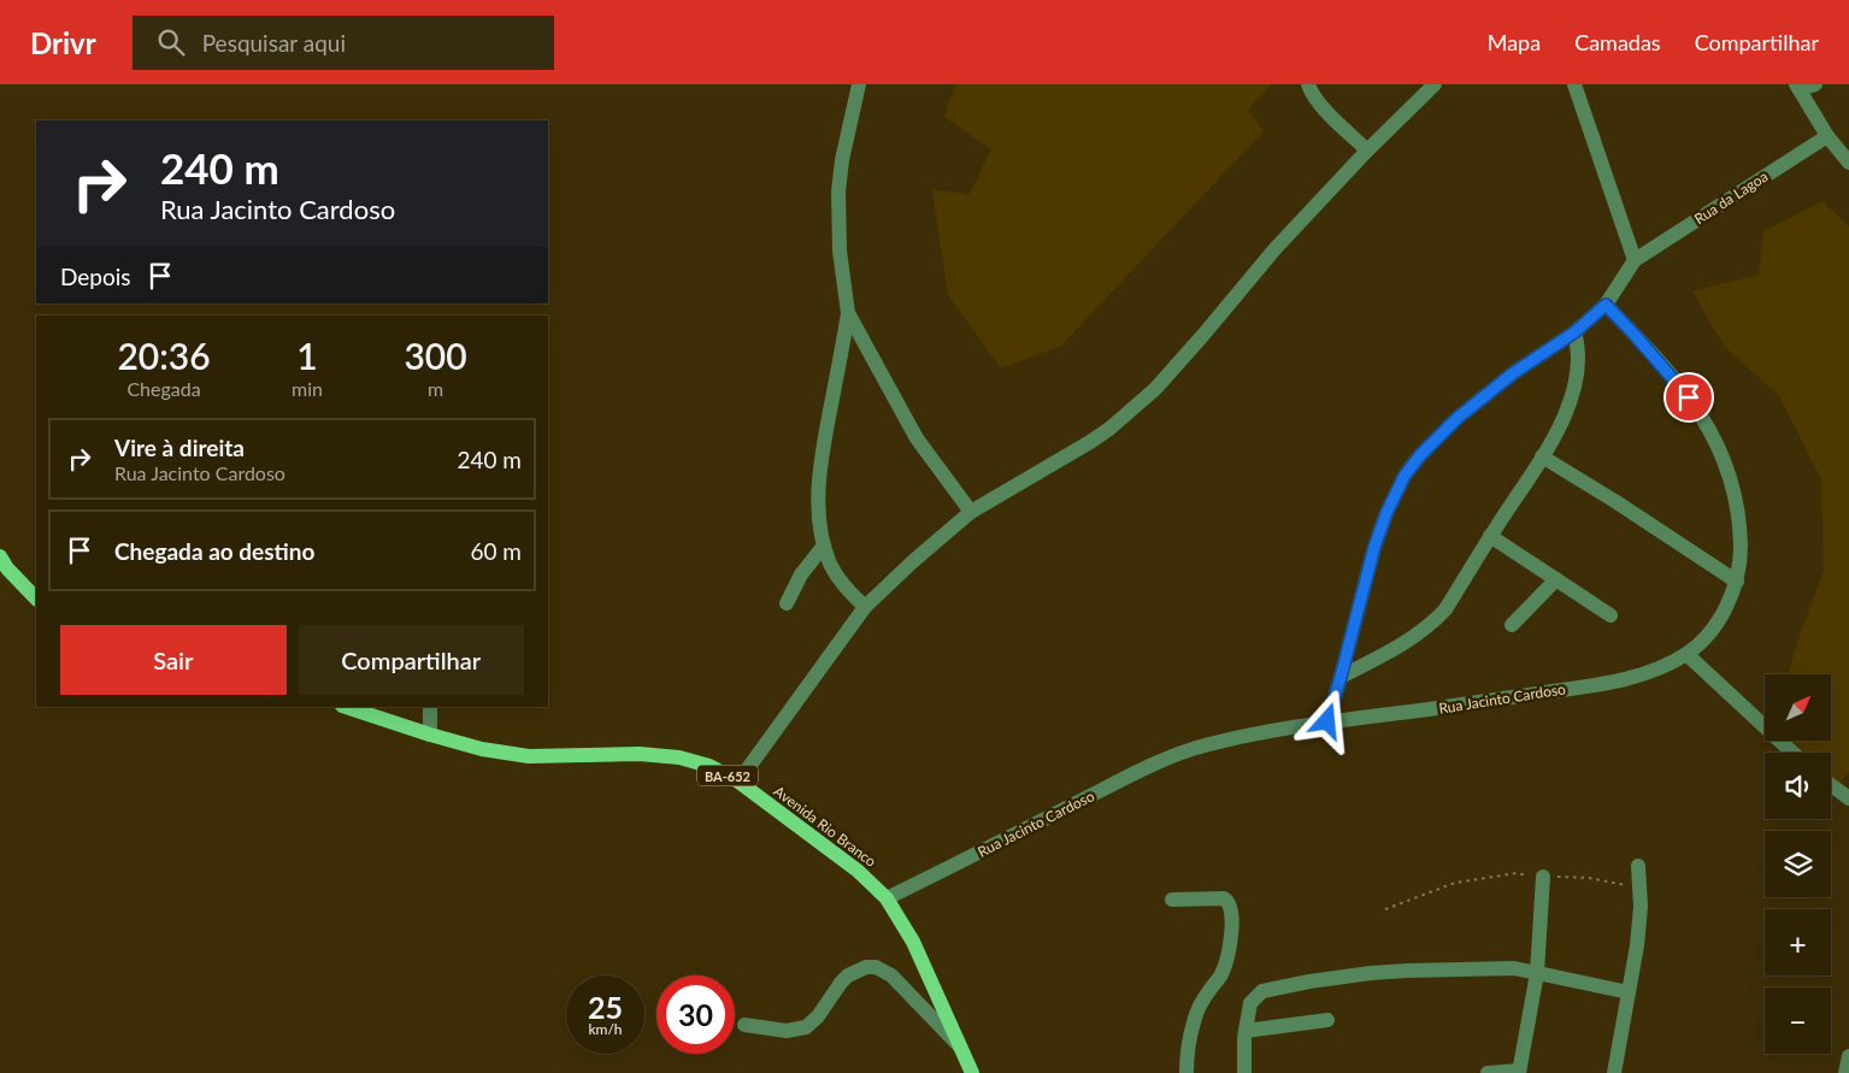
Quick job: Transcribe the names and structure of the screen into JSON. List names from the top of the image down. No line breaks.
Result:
{"streets":{"main road":["BA-652","Avenida Rio Branco"],"street":["Rua da Lagoa","Rua Jacinto Cardoso"]},"crossings":[["Rua Jacinto Cardoso","Avenida Rio Branco"]],"north":"top right","page":{"header":"Drivr","search":"Pesquisar aqui","nav":["Mapa","Camadas","Compartilhar"],"turn":["240 m","Rua Jacinto Cardoso"],"then":"Depois","eta":["20:36","Chegada","1","min","300","m"],"list":[{"name":"Vire à direita","note":"Rua Jacinto Cardoso","value":"240 m"},{"name":"Chegada ao destino","value":"60 m"}],"buttons":["Sair","Compartilhar"],"map_buttons":["+","−"],"speed":"25 km/h","limit":"30"}}
